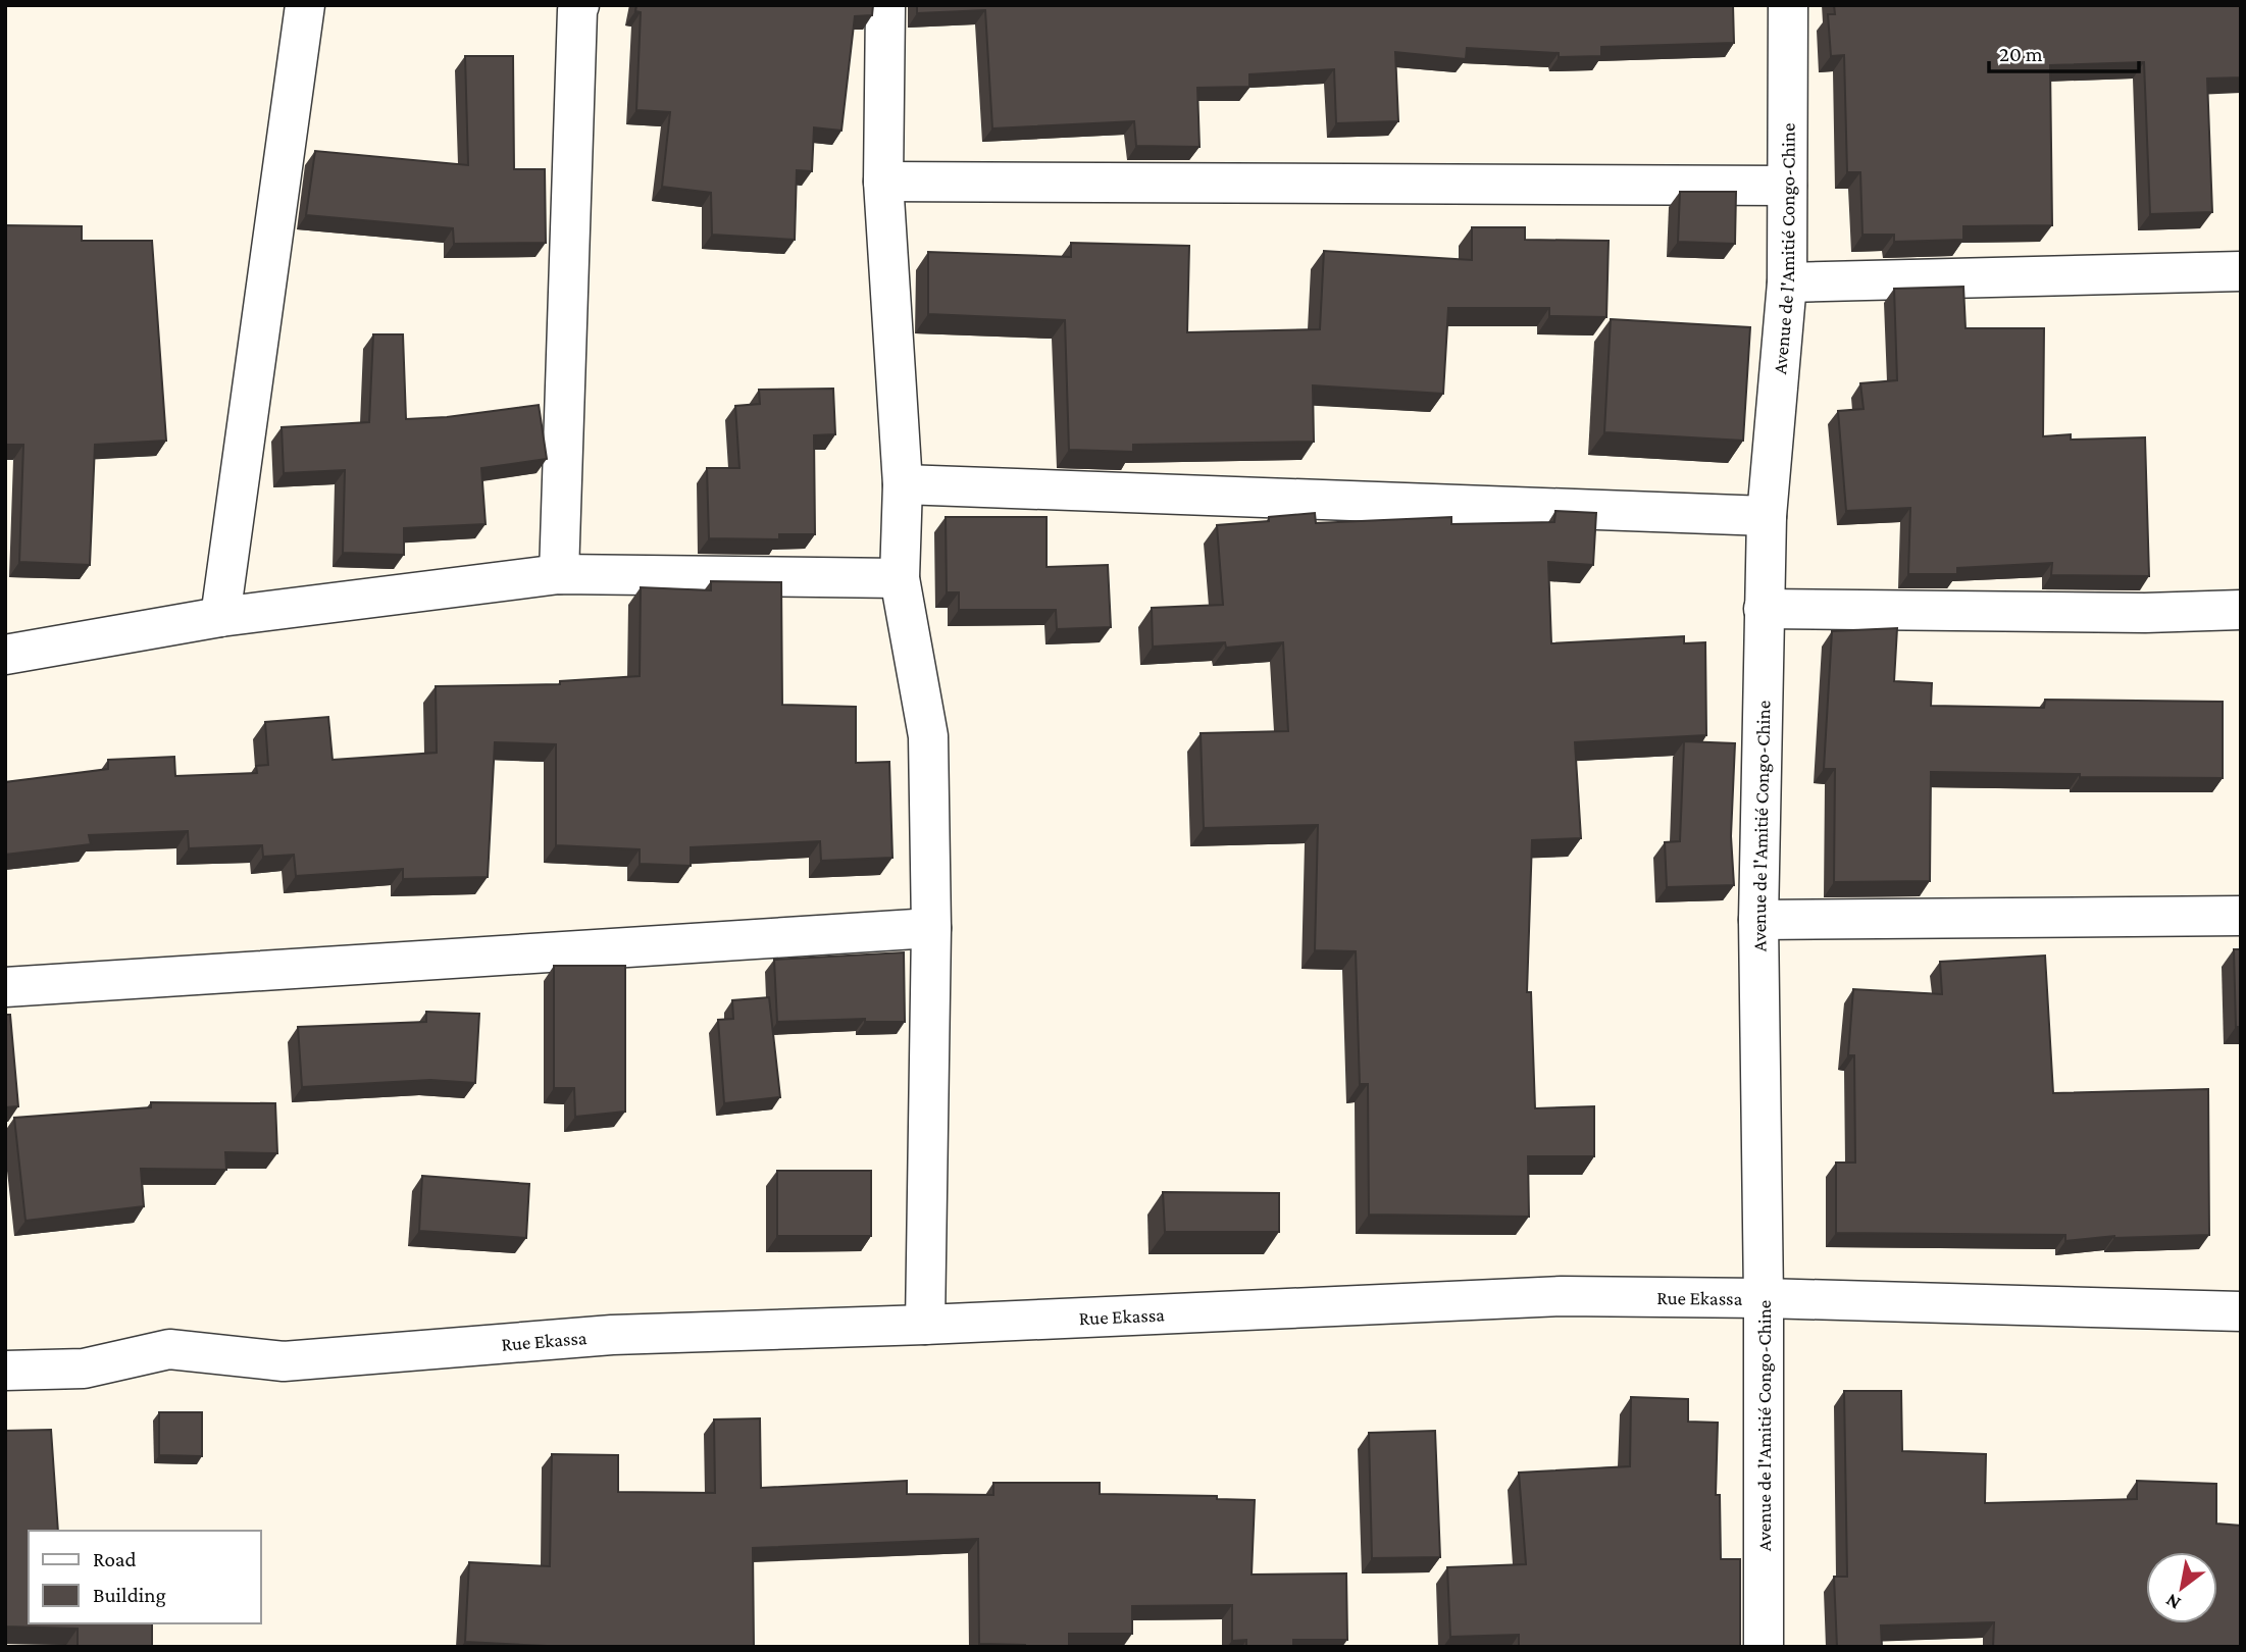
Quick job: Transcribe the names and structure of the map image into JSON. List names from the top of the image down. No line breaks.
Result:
{"streets":{"street":["Avenue de l'Amitié Congo-Chine","Rue Ekassa"]},"crossings":[["Avenue de l'Amitié Congo-Chine","Rue Ekassa"]],"legend":["Road","Building"],"scale_bar":"20 m","north":"bottom left"}
